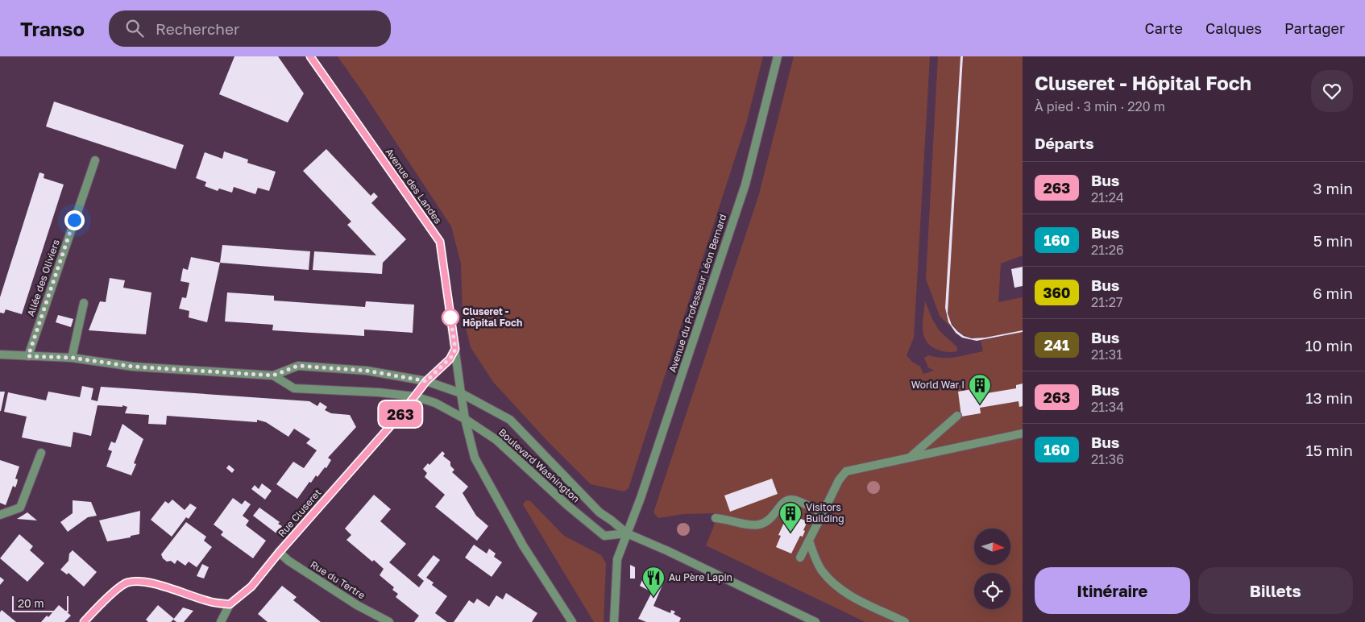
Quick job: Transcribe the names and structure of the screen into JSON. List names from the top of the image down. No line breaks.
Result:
{"streets":{"street":["Avenue des Landes","Allée des Oliviers","Avenue du Professeur Léon Bernard","Boulevard Washington","Rue Cluseret","Rue du Tertre"]},"crossings":[["Avenue des Landes","Boulevard Washington"],["Avenue du Professeur Léon Bernard","Boulevard Washington"],["Boulevard Washington","Rue Cluseret"],["Rue Cluseret","Rue du Tertre"]],"places":{"other":["Cluseret - Hôpital Foch"],"building":["World War I","Visitors Building"],"restaurant":["Au Père Lapin"]},"lines":["bus line 263"],"scale_bar":"20 m","north":"right","page":{"header":"Transo","search":"Rechercher","nav":["Carte","Calques","Partager"],"on_map":"263","heading":[["Cluseret - Hôpital Foch","À pied · 3 min · 220 m"],"Départs"],"list":[{"mark":"263","name":"Bus","note":"21:24","value":"3 min"},{"mark":"160","name":"Bus","note":"21:26","value":"5 min"},{"mark":"360","name":"Bus","note":"21:27","value":"6 min"},{"mark":"241","name":"Bus","note":"21:31","value":"10 min"},{"mark":"263","name":"Bus","note":"21:34","value":"13 min"},{"mark":"160","name":"Bus","note":"21:36","value":"15 min"}],"buttons":["Itinéraire","Billets"],"scale":"20 m"}}
